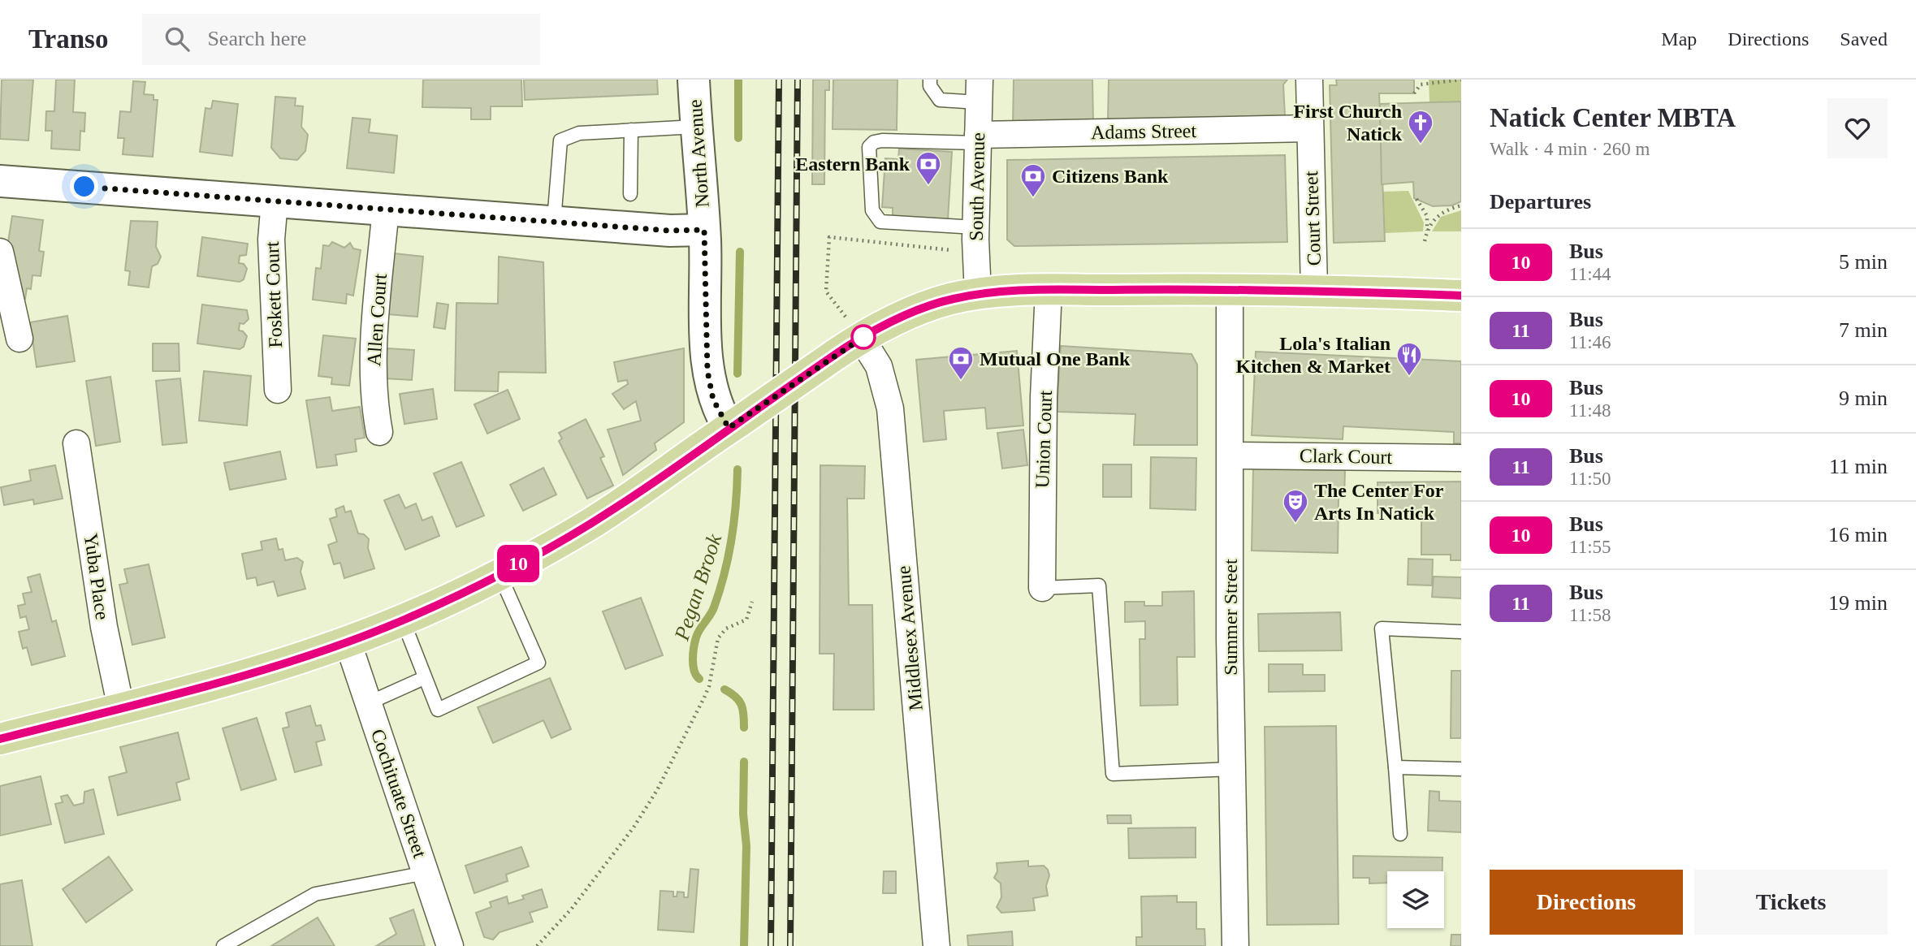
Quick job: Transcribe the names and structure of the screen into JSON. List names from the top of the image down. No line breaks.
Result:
{"streets":{"street":["Adams Street","North Avenue","South Avenue","Court Street","Foskett Court","Allen Court","Union Court","Clark Court","Yuba Place","Summer Street","Middlesex Avenue","Cochituate Street"]},"crossings":[["Adams Street","South Avenue"],["Adams Street","Court Street"],["Clark Court","Summer Street"]],"water":["Pegan Brook"],"places":{"church":["First Church Natick"],"bank":["Eastern Bank","Citizens Bank","Mutual One Bank"],"restaurant":["Lola's Italian Kitchen & Market"],"theatre":["The Center For Arts In Natick"]},"lines":["bus line 10"],"page":{"header":"Transo","search":"Search here","nav":["Map","Directions","Saved"],"on_map":"10","heading":[["Natick Center MBTA","Walk · 4 min · 260 m"],"Departures"],"list":[{"mark":"10","name":"Bus","note":"11:44","value":"5 min"},{"mark":"11","name":"Bus","note":"11:46","value":"7 min"},{"mark":"10","name":"Bus","note":"11:48","value":"9 min"},{"mark":"11","name":"Bus","note":"11:50","value":"11 min"},{"mark":"10","name":"Bus","note":"11:55","value":"16 min"},{"mark":"11","name":"Bus","note":"11:58","value":"19 min"}],"buttons":["Directions","Tickets"]}}
